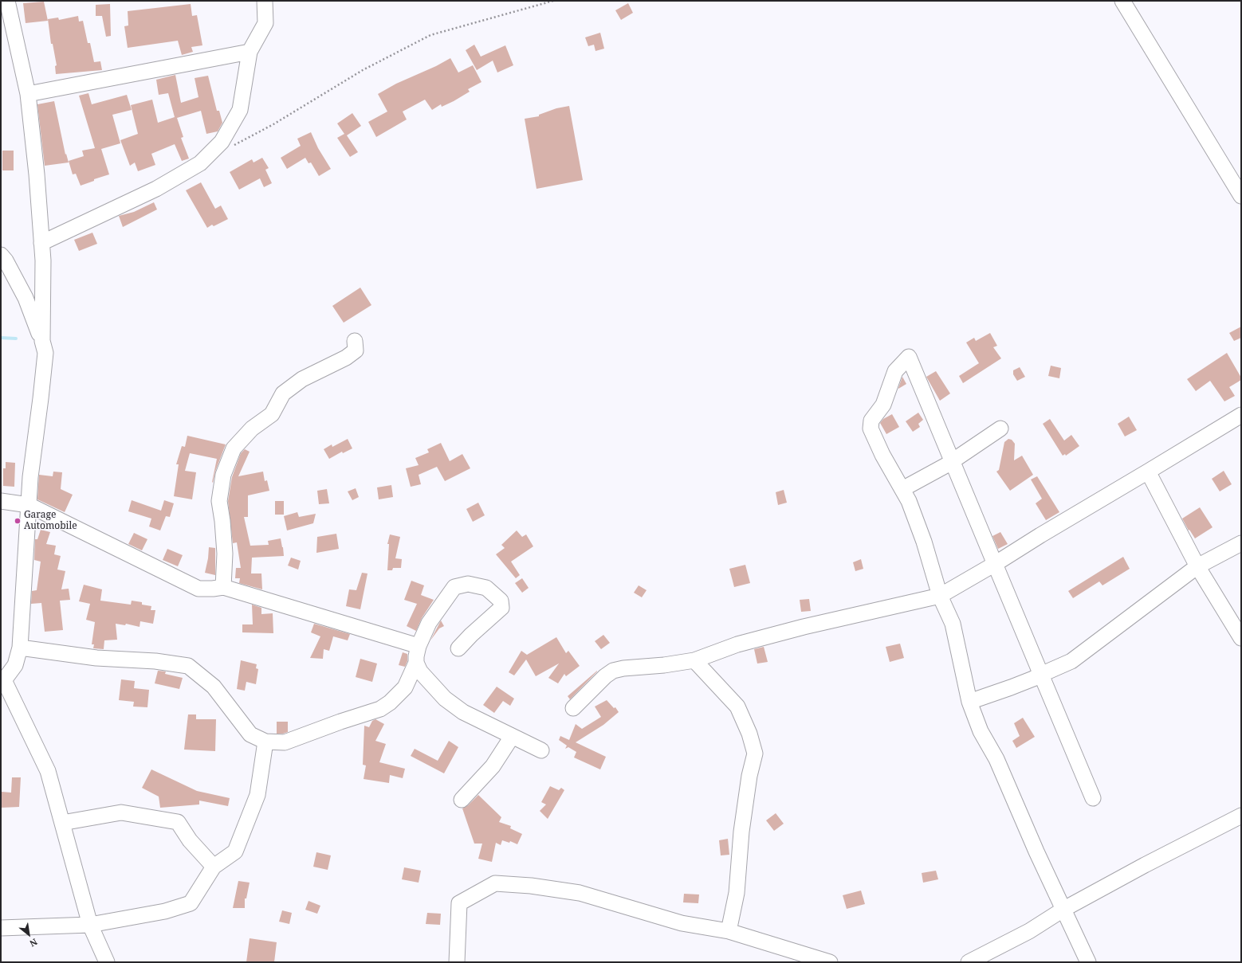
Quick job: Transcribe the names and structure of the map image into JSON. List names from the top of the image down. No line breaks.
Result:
{"places":["Garage Automobile"],"north":"bottom right"}
